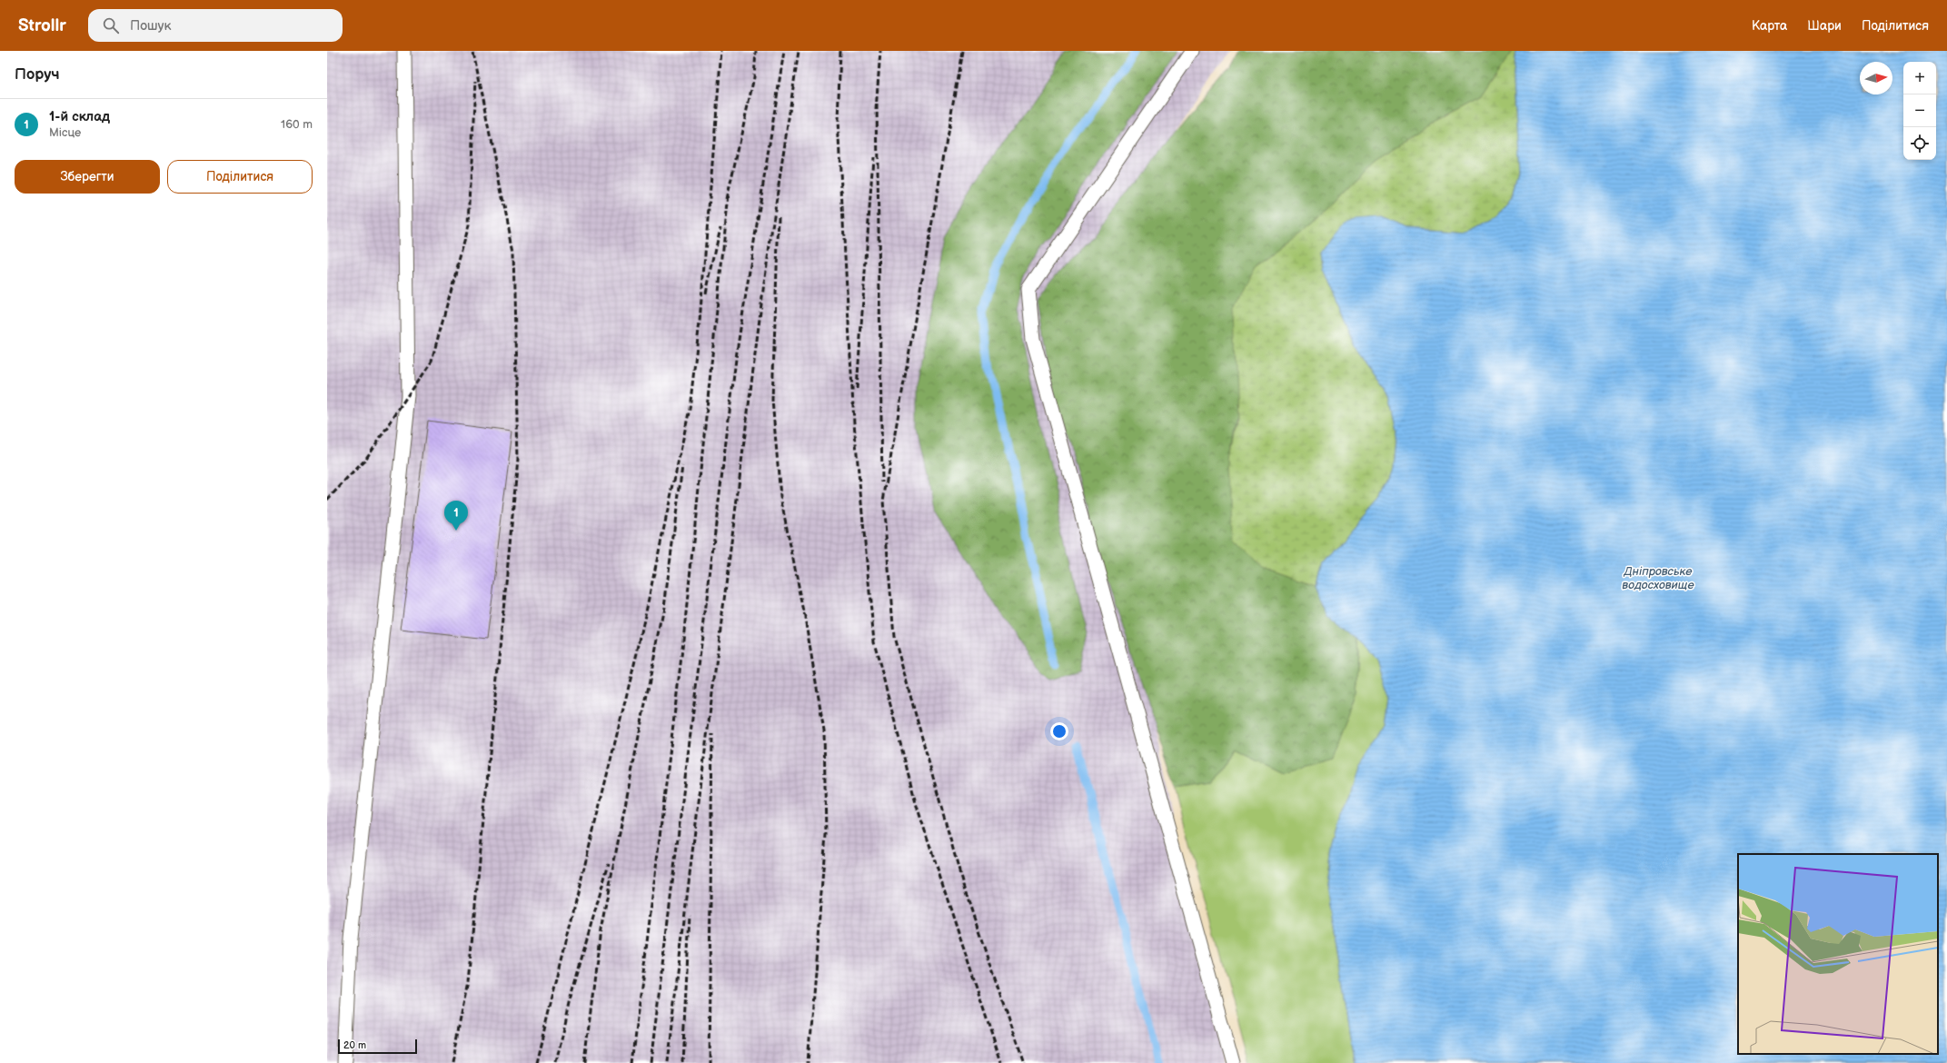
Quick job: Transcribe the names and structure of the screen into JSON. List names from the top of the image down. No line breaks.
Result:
{"water":["Дніпровське водосховище"],"scale_bar":"20 m","north":"right","page":{"header":"Strollr","search":"Пошук","nav":["Карта","Шари","Поділитися"],"heading":"Поруч","map_buttons":["+","−"],"list":[{"mark":"1","name":"1-й склад","note":"Місце","value":"160 m"}],"buttons":["Зберегти","Поділитися"],"pins":"1","scale":"20 m"}}
